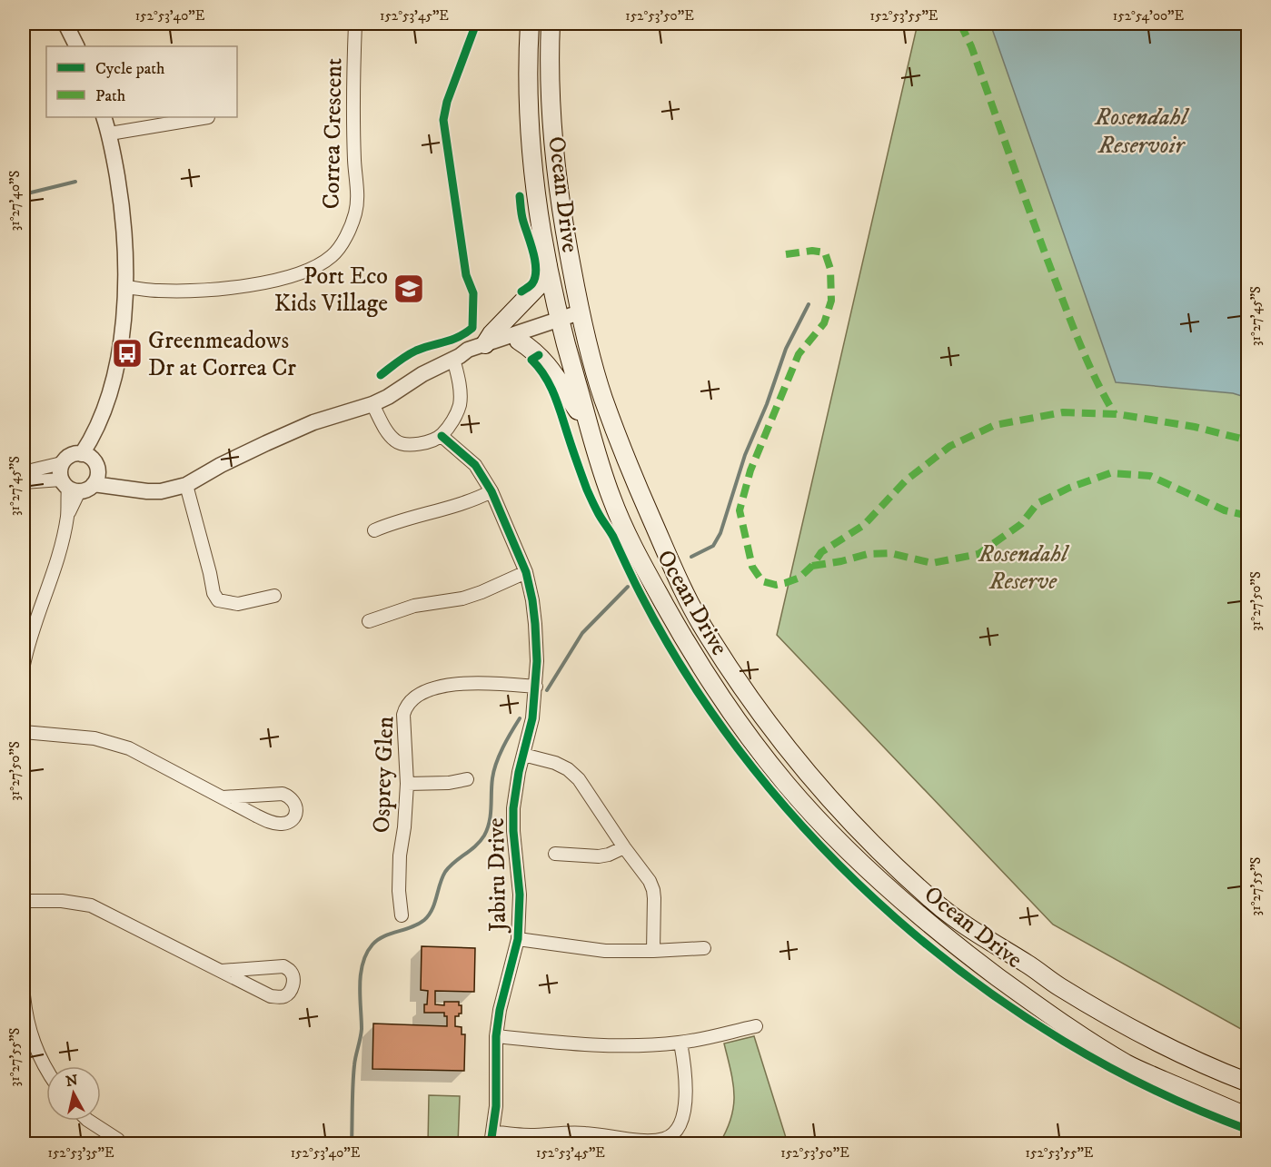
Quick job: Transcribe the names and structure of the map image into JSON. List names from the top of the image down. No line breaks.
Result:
{"streets":{"main road":["Ocean Drive"],"street":["Correa Crescent","Osprey Glen","Jabiru Drive"]},"crossings":[["Osprey Glen","Jabiru Drive"]],"water":["Rosendahl Reservoir"],"parks":["Rosendahl Reserve"],"places":{"school or university":["Port Eco Kids Village"],"bus stop":["Greenmeadows Dr at Correa Cr"]},"legend":["Cycle path","Path"],"north":"top","coordinates":["152°53'40\"E","152°53'45\"E","152°53'50\"E","152°53'55\"E","152°54'00\"E","31°27'40\"S","31°27'45\"S","31°27'50\"S","31°27'55\"S","152°53'35\"E"]}
